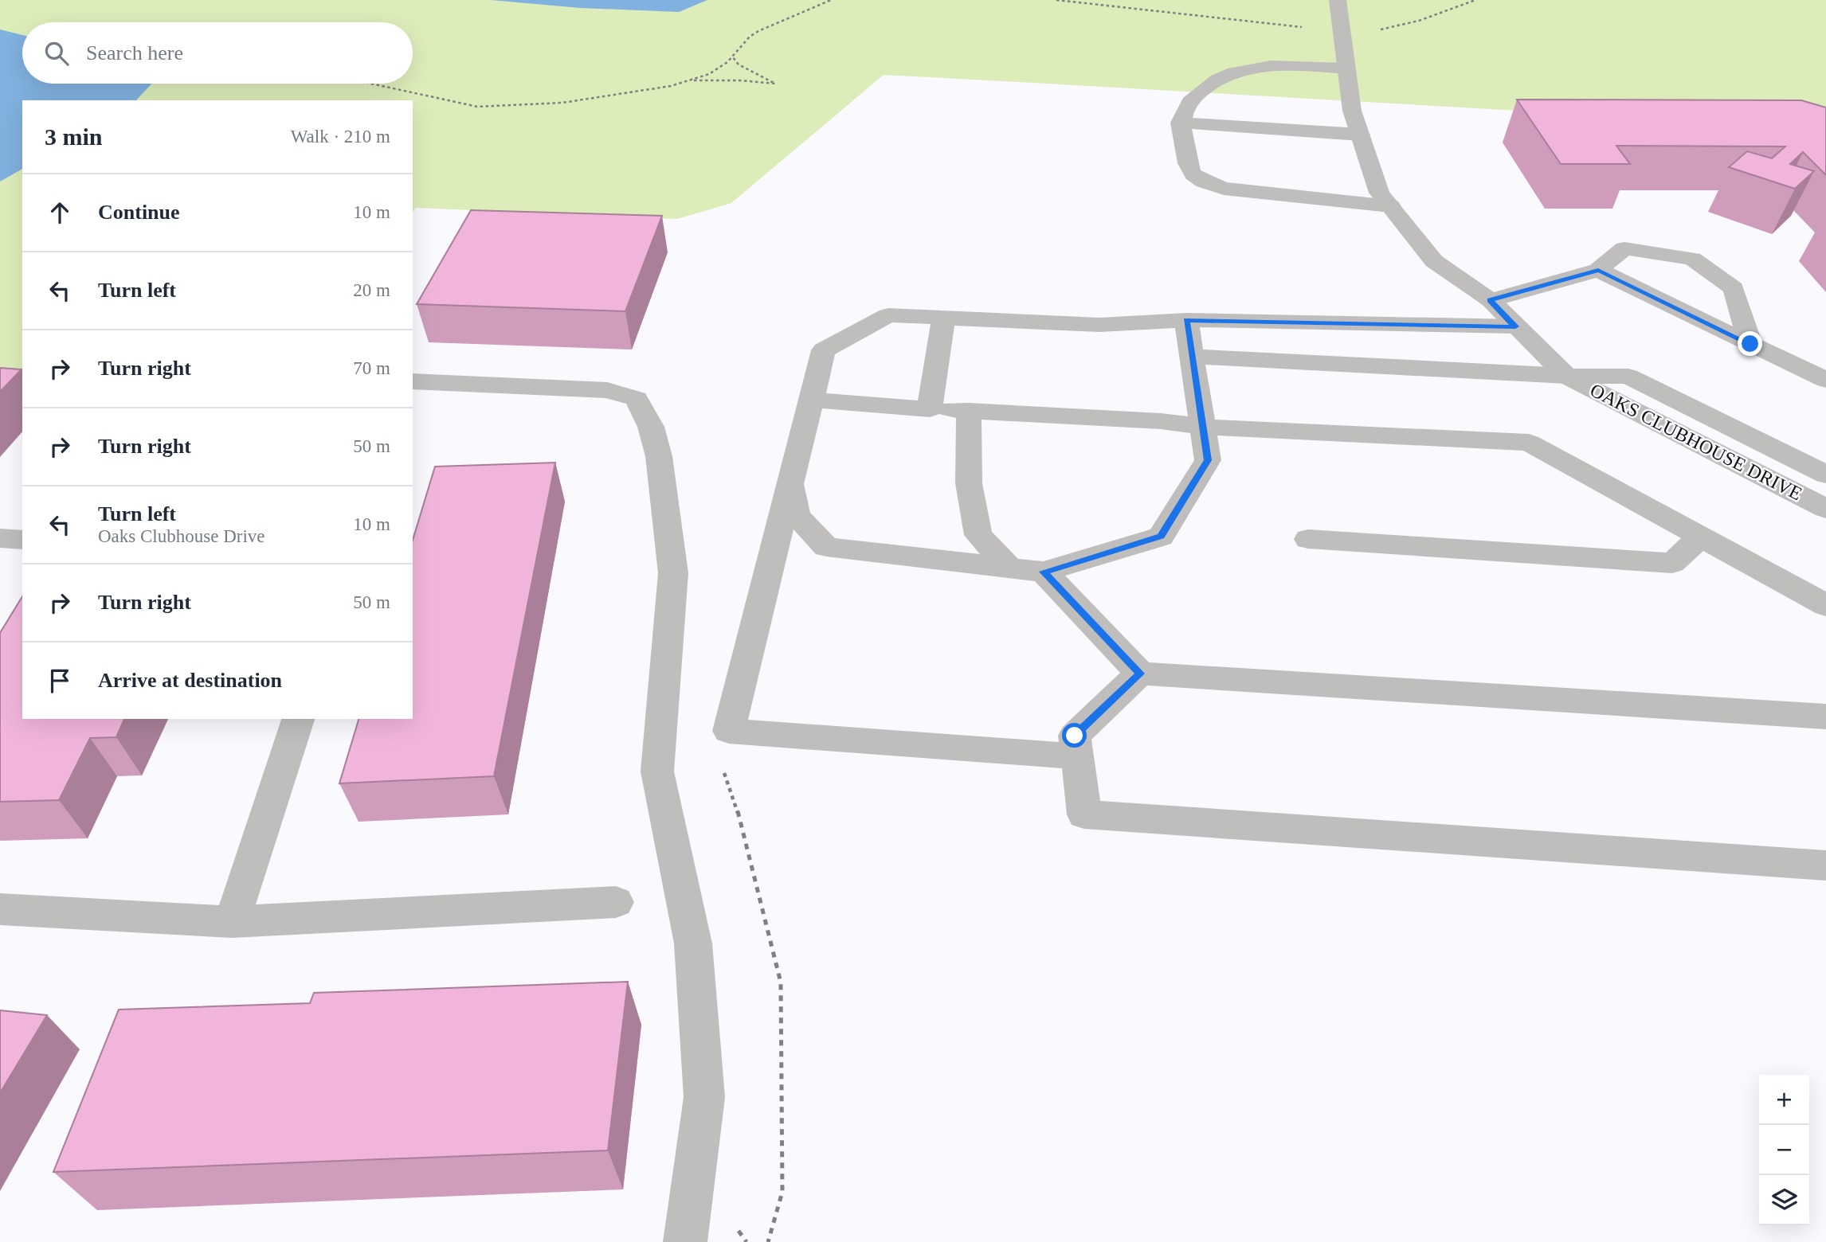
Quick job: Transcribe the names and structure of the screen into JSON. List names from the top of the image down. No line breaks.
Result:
{"streets":{"street":["OAKS CLUBHOUSE DRIVE"]},"page":{"search":"Search here","heading":["3 min","Walk · 210 m"],"list":[["Continue","10 m"],["Turn left","20 m"],["Turn right","70 m"],["Turn right","50 m"],["Turn left","Oaks Clubhouse Drive","10 m"],["Turn right","50 m"],"Arrive at destination"],"map_buttons":["+","−"]}}
